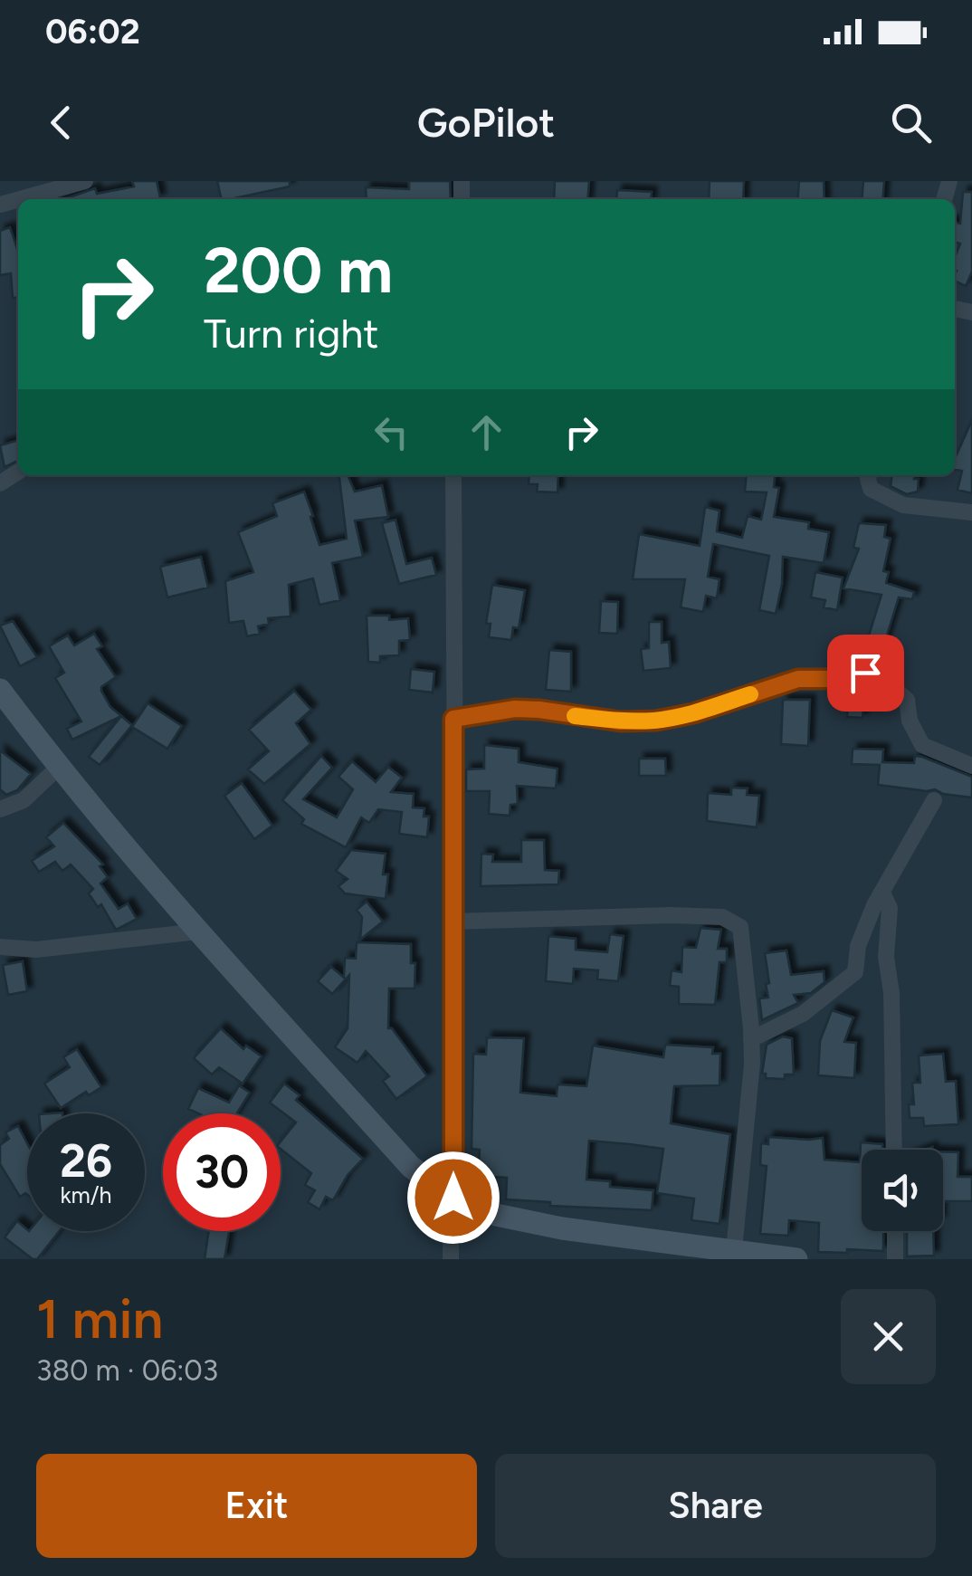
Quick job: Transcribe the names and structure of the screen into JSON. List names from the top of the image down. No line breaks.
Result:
{"page":{"status":"06:02","header":"GoPilot","turn":["200 m","Turn right"],"speed":"26 km/h","limit":"30","heading":["1 min","380 m · 06:03"],"buttons":["Exit","Share"]}}
